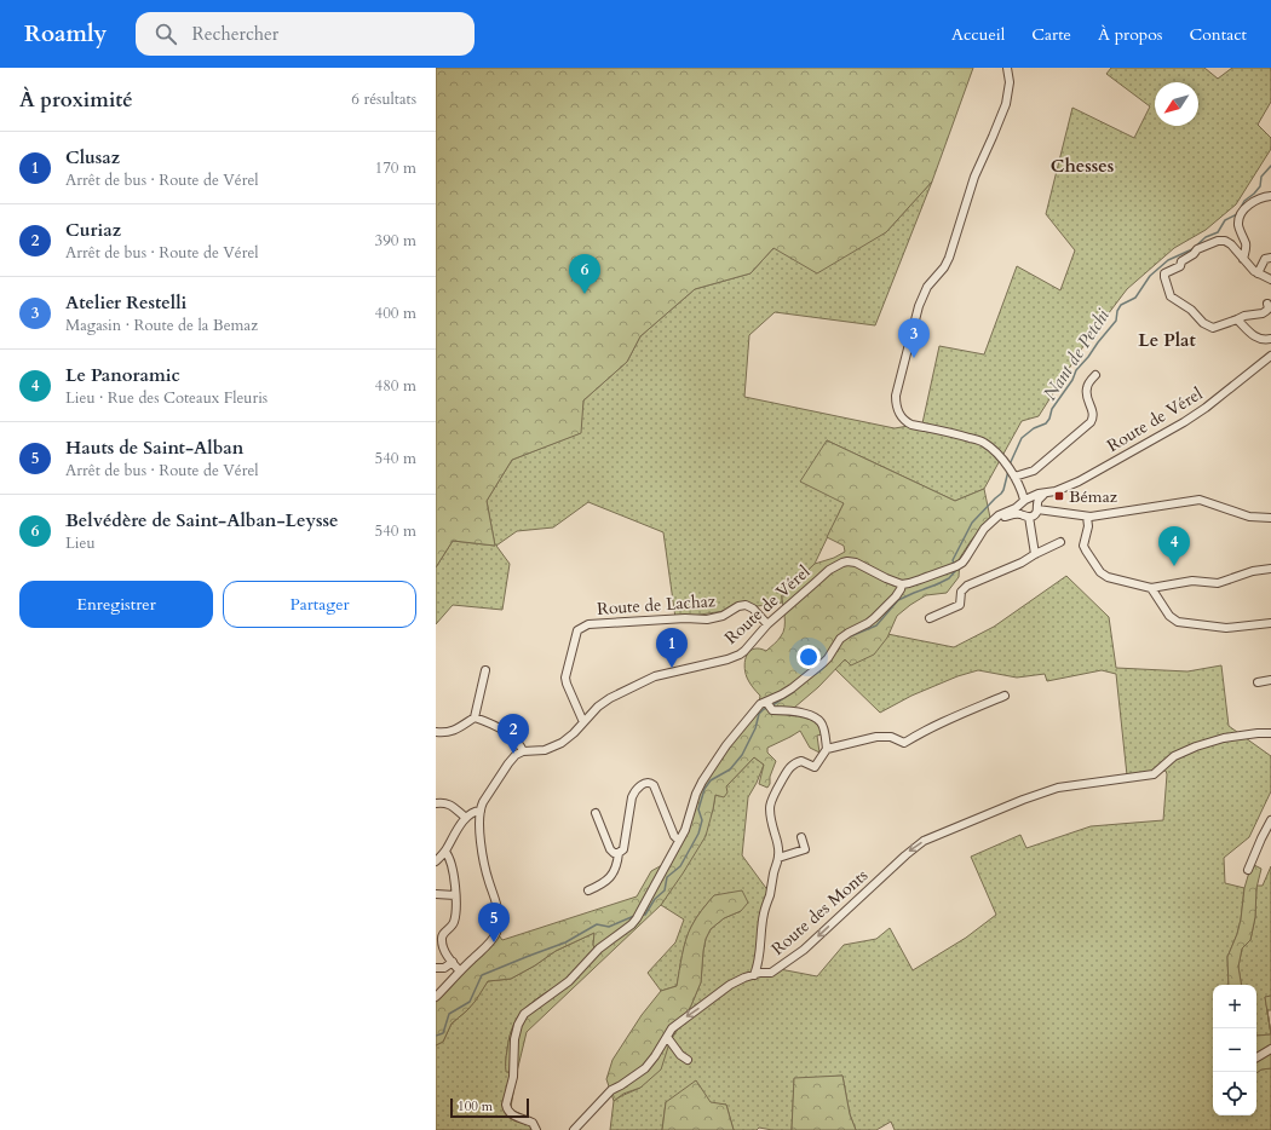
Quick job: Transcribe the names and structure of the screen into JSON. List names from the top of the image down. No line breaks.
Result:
{"streets":{"street":["Route de Vérel","Route de Lachaz","Route des Monts"]},"crossings":[["Route de Vérel","Route de Lachaz"]],"one_way":["Route des Monts"],"districts":["Chesses","Le Plat"],"water":["Nant de Petchi"],"places":{"transit":["Bémaz"]},"scale_bar":"100 m","north":"bottom left","page":{"header":"Roamly","search":"Rechercher","nav":["Accueil","Carte","À propos","Contact"],"heading":["À proximité","6 résultats"],"list":[{"mark":"1","name":"Clusaz","note":"Arrêt de bus · Route de Vérel","value":"170 m"},{"mark":"2","name":"Curiaz","note":"Arrêt de bus · Route de Vérel","value":"390 m"},{"mark":"3","name":"Atelier Restelli","note":"Magasin · Route de la Bemaz","value":"400 m"},{"mark":"4","name":"Le Panoramic","note":"Lieu · Rue des Coteaux Fleuris","value":"480 m"},{"mark":"5","name":"Hauts de Saint-Alban","note":"Arrêt de bus · Route de Vérel","value":"540 m"},{"mark":"6","name":"Belvédère de Saint-Alban-Leysse","note":"Lieu","value":"540 m"}],"pins":["6","3","4","1","2","5"],"buttons":["Enregistrer","Partager"],"map_buttons":["+","−"],"scale":"100 m"}}
